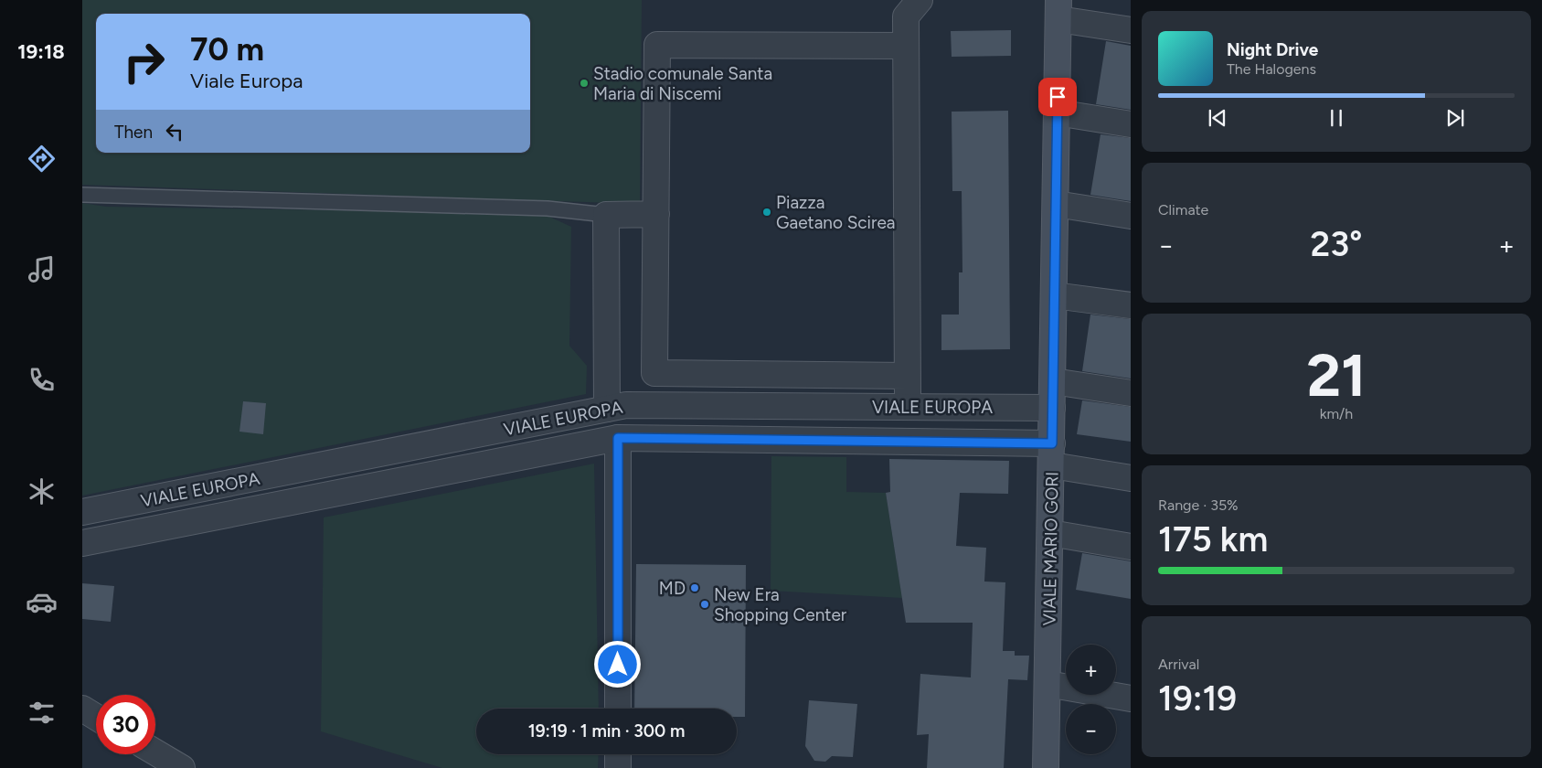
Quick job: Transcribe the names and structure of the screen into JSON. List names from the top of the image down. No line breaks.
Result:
{"streets":{"main road":["VIALE MARIO GORI"],"street":["VIALE EUROPA"]},"crossings":[["VIALE EUROPA","VIALE MARIO GORI"]],"places":["Stadio comunale Santa Maria di Niscemi","Piazza Gaetano Scirea","MD","New Era Shopping Center"],"page":{"tabs":"19:18","turn":["70 m","Viale Europa"],"song":["Night Drive","The Halogens"],"then":"Then","tile":["Climate",["21","km/h"],["Range · 35%","175 km"],["Arrival","19:19"]],"heat":["−","23°","+"],"map_buttons":["+","−"],"limit":"30","trip":"19:19 · 1 min · 300 m"}}
